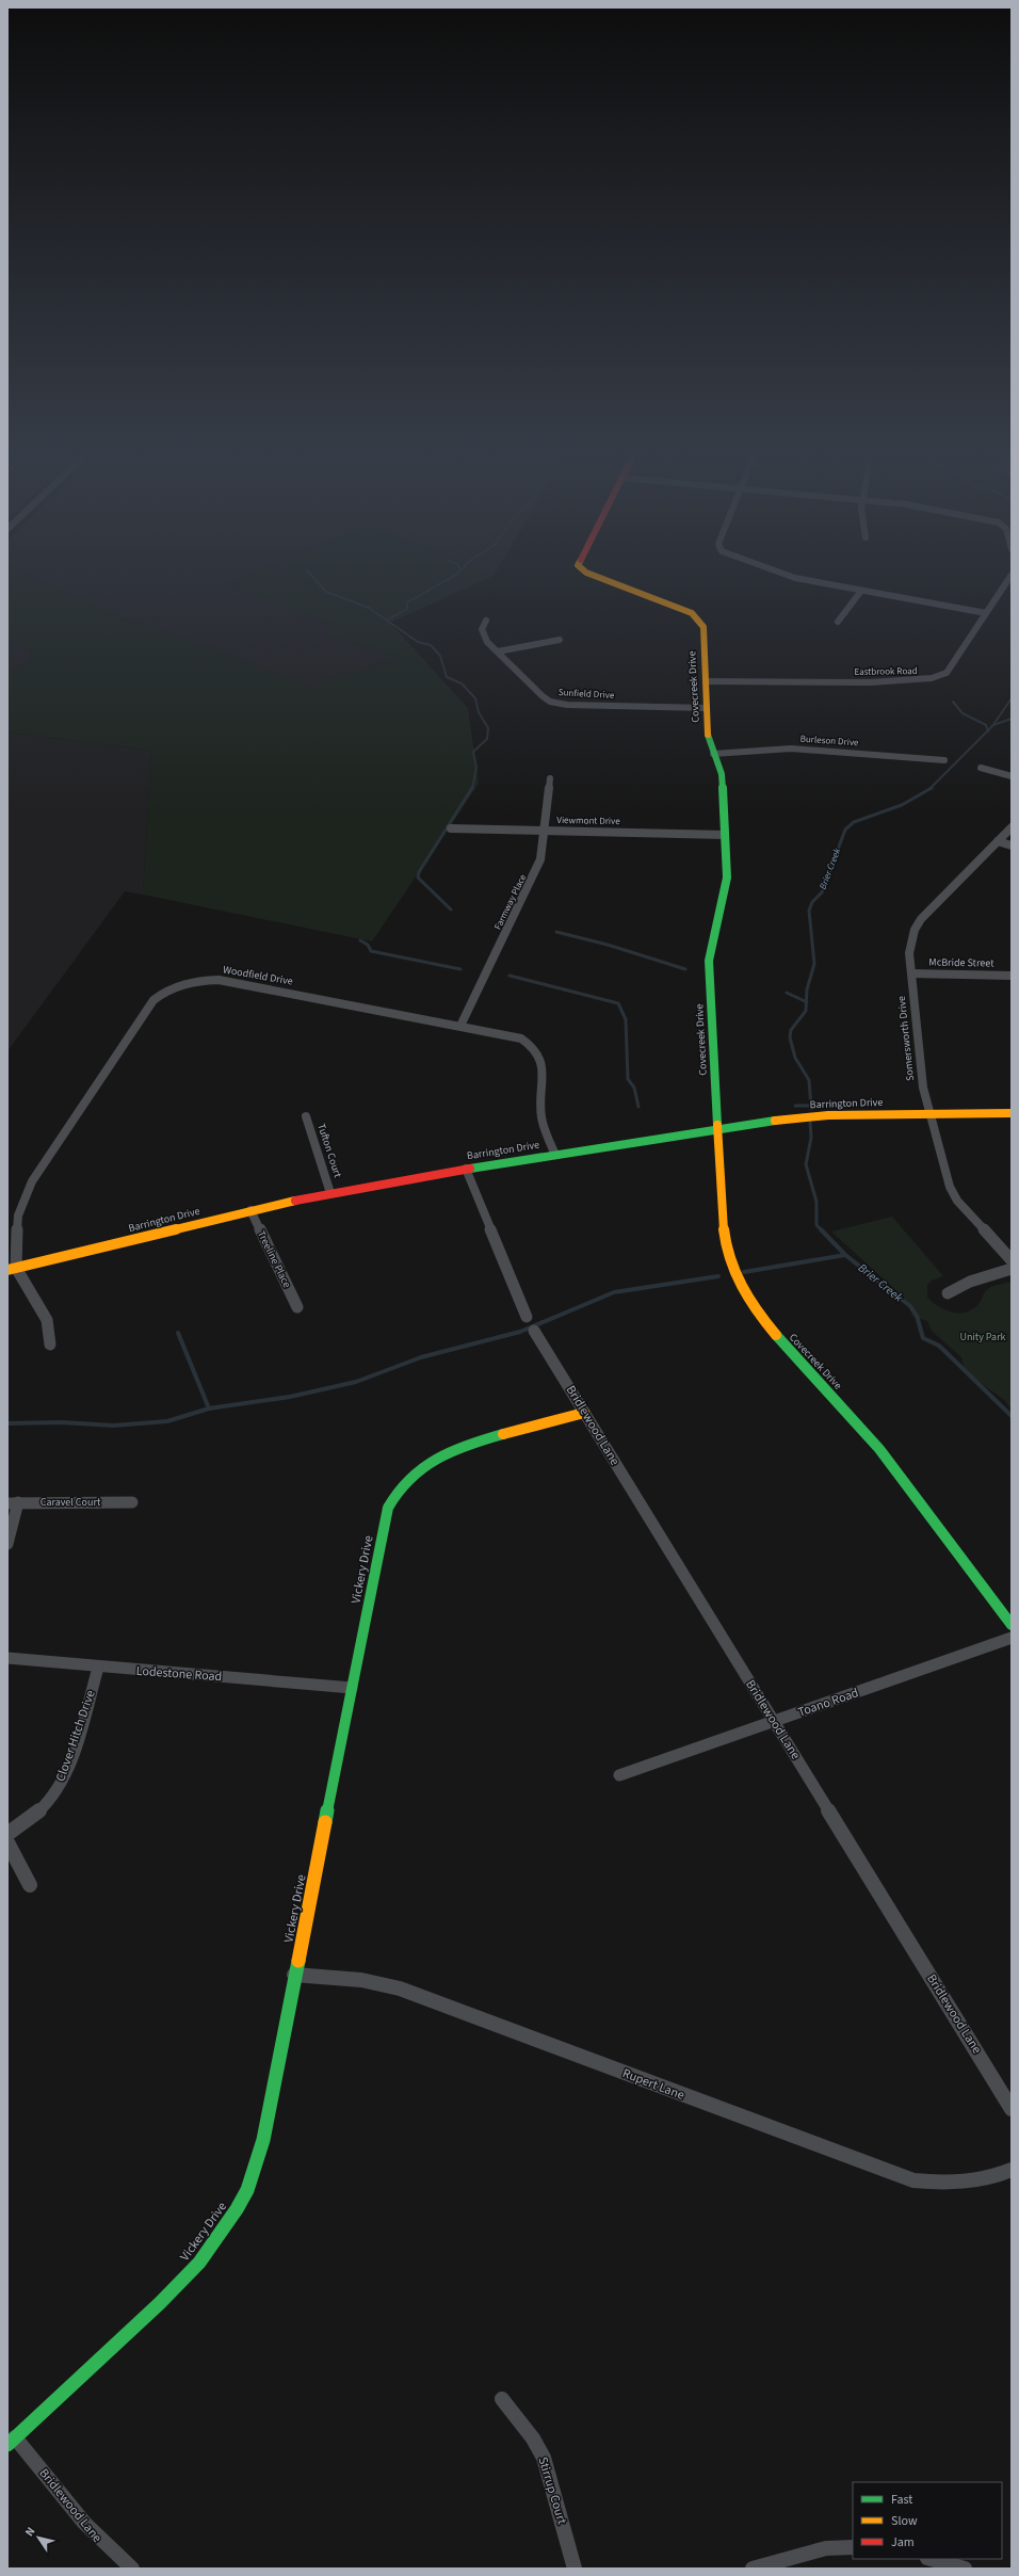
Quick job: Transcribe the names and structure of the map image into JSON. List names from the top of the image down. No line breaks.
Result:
{"streets":{"street":["Eastbrook Road","Covecreek Drive","Sunfield Drive","Burleson Drive","Viewmont Drive","Farmway Place","McBride Street","Woodfield Drive","Somersworth Drive","Barrington Drive","Tufton Court","Treeline Place","Bridlewood Lane","Caravel Court","Vickery Drive","Lodestone Road","Toano Road","Clover Hitch Drive","Rupert Lane","Stirrup Court"]},"crossings":[["Eastbrook Road","Covecreek Drive"],["Covecreek Drive","Sunfield Drive"],["Covecreek Drive","Burleson Drive"],["Covecreek Drive","Viewmont Drive"],["Covecreek Drive","Barrington Drive"],["Viewmont Drive","Farmway Place"],["Farmway Place","Woodfield Drive"],["McBride Street","Somersworth Drive"],["Woodfield Drive","Barrington Drive"],["Somersworth Drive","Barrington Drive"],["Barrington Drive","Tufton Court"],["Barrington Drive","Treeline Place"],["Bridlewood Lane","Vickery Drive"],["Bridlewood Lane","Toano Road"],["Vickery Drive","Lodestone Road"],["Vickery Drive","Rupert Lane"],["Lodestone Road","Clover Hitch Drive"]],"water":["Brier Creek"],"parks":["Unity Park"],"legend":["Fast","Slow","Jam"],"north":"top left"}
